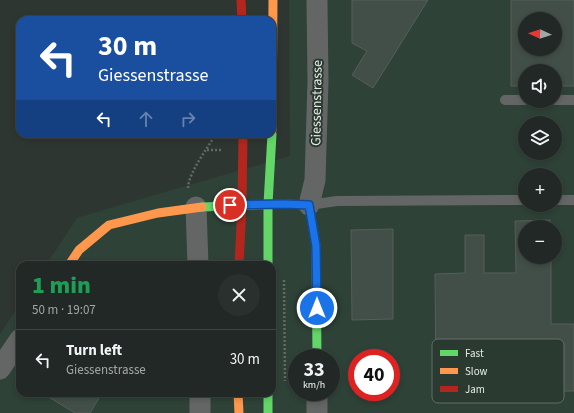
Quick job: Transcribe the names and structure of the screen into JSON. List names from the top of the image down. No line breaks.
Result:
{"streets":{"main road":["Giessenstrasse"]},"legend":["Fast","Slow","Jam"],"north":"left","page":{"map_buttons":["+","−"],"turn":["30 m","Giessenstrasse"],"heading":["1 min","50 m · 19:07"],"list":[{"name":"Turn left","note":"Giessenstrasse","value":"30 m"}],"speed":"33 km/h","limit":"40"}}
